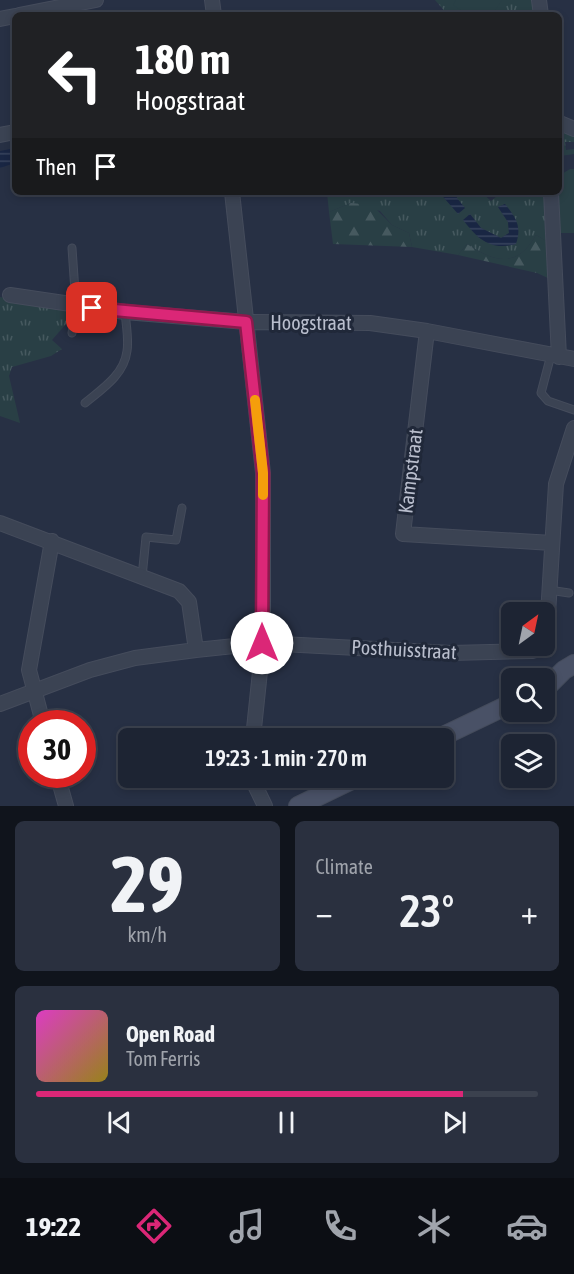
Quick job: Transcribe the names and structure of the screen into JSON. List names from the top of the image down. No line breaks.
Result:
{"streets":{"street":["Hoogstraat","Kampstraat","Posthuisstraat"]},"crossings":[["Hoogstraat","Kampstraat"]],"north":"top right","page":{"turn":["180 m","Hoogstraat"],"then":"Then","limit":"30","trip":"19:23 · 1 min · 270 m","tile":[["29","km/h"],"Climate"],"heat":["−","23°","+"],"song":["Open Road","Tom Ferris"],"tabs":"19:22"}}
